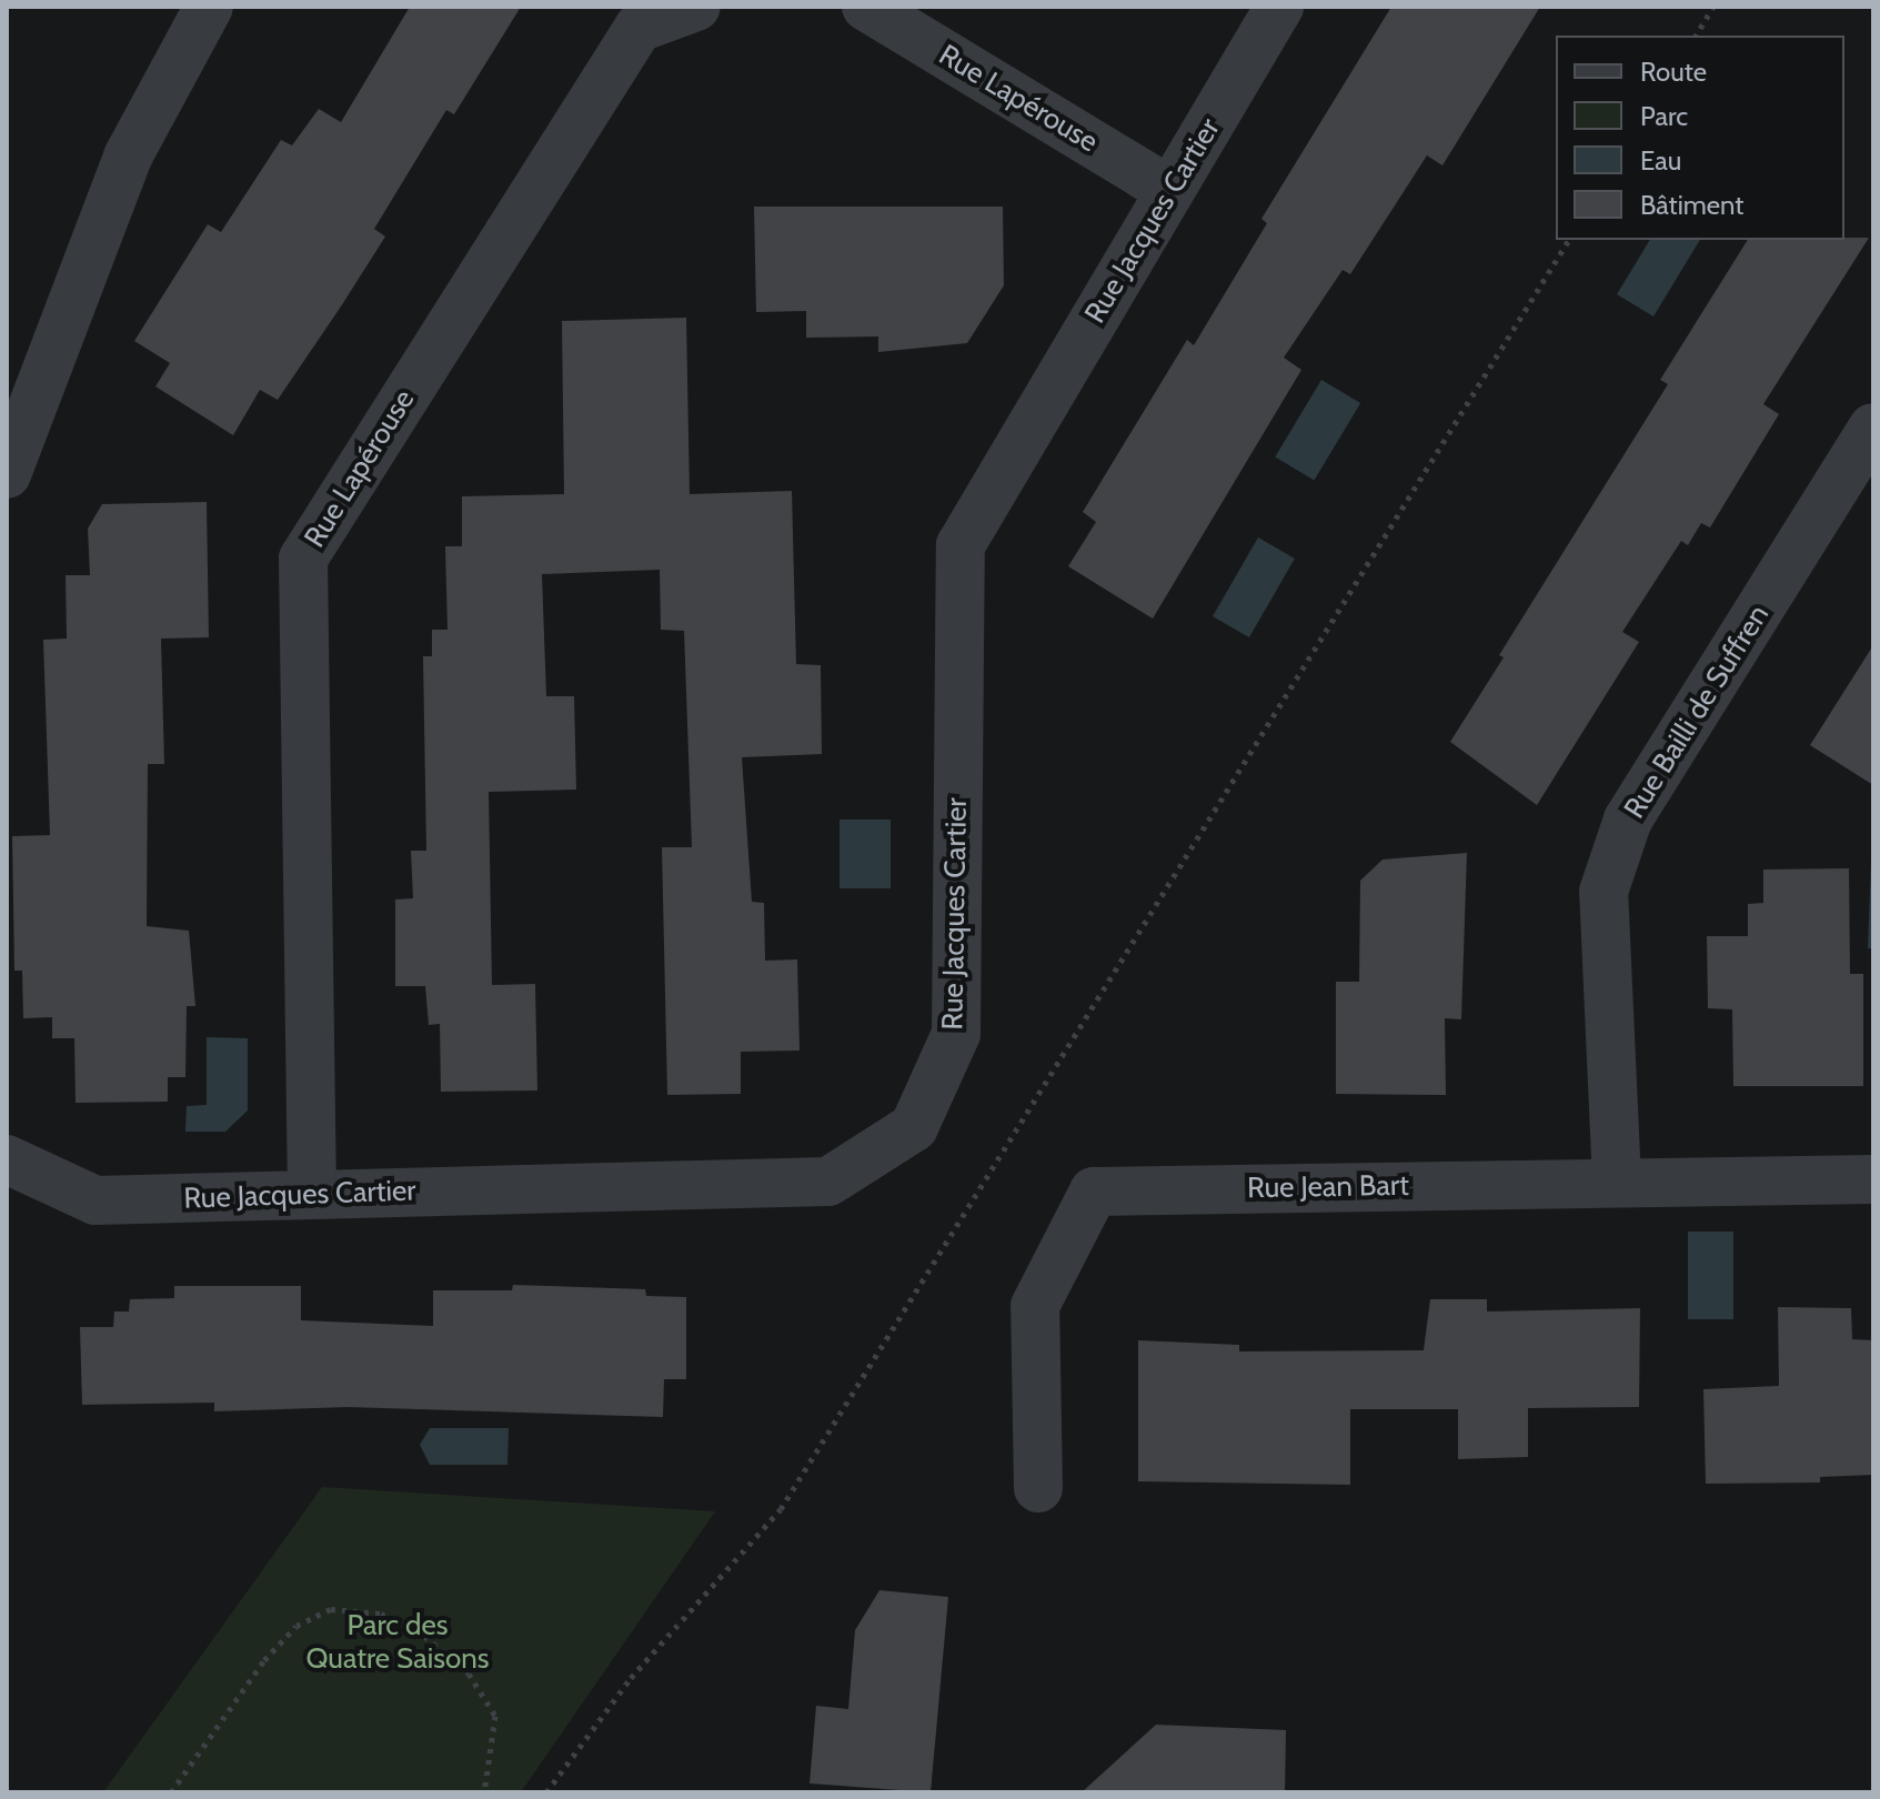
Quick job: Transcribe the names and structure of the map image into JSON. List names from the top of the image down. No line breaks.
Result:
{"streets":{"street":["Rue Lapérouse","Rue Jacques Cartier","Rue Bailli de Suffren","Rue Jean Bart"]},"crossings":[["Rue Lapérouse","Rue Jacques Cartier"],["Rue Bailli de Suffren","Rue Jean Bart"]],"parks":["Parc des Quatre Saisons"],"legend":["Route","Parc","Eau","Bâtiment"]}
